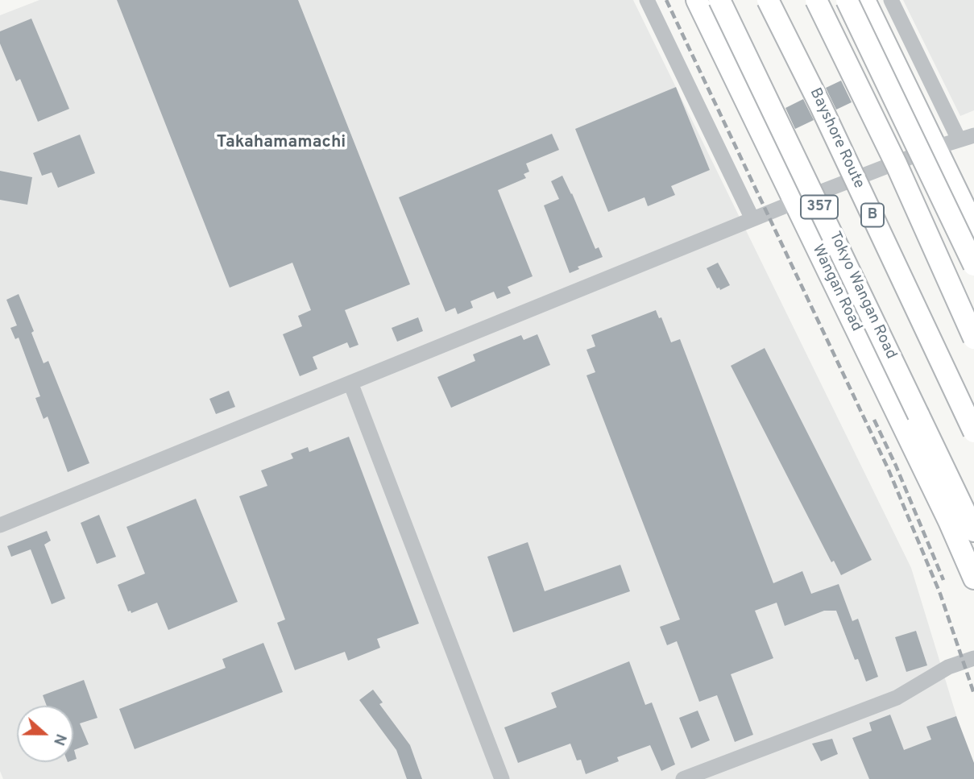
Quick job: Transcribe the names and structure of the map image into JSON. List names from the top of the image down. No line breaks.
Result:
{"streets":{"highway":["Bayshore Route","357","B","Wangan Road","Tokyo Wangan Road"]},"districts":["Takahamamachi"],"north":"right"}
